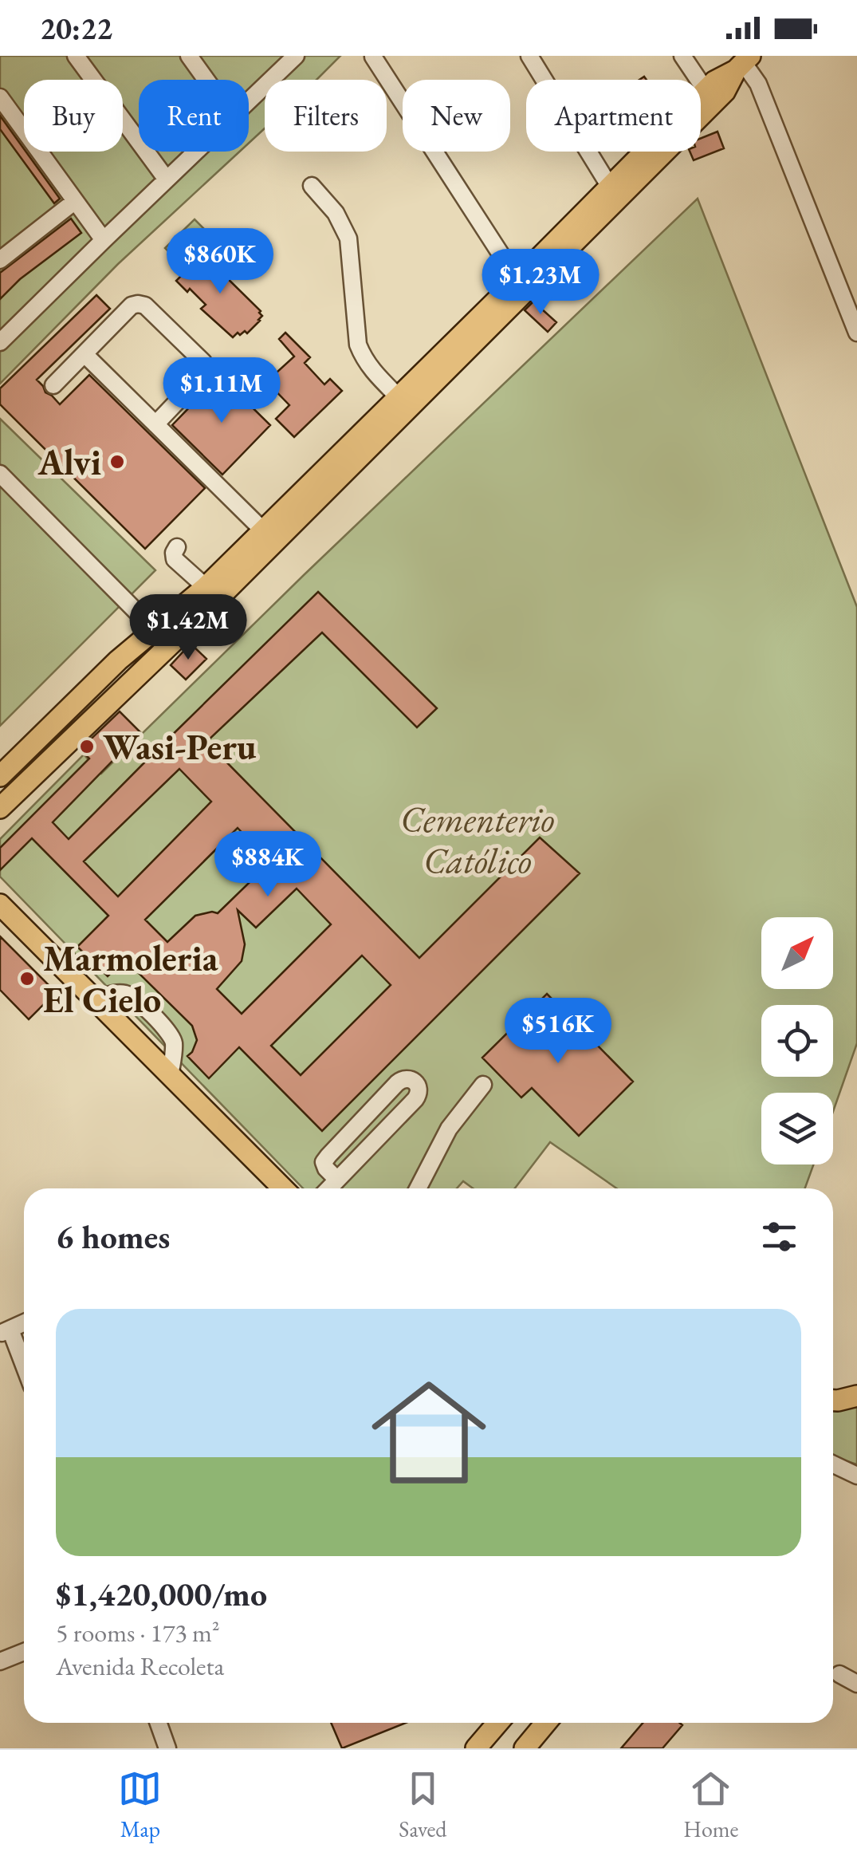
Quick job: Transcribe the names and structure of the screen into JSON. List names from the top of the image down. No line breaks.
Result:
{"parks":["Cementerio Católico"],"places":["Alvi","Wasi-Peru","Marmoleria El Cielo"],"north":"top right","page":{"status":"20:22","chip":["Buy","Rent","Filters","New","Apartment"],"price":["$860K","$1.23M","$1.11M","$1.42M","$884K","$516K"],"heading":"6 homes","list":[{"name":"$1,420,000/mo","note":"5 rooms · 173 m² · Avenida Recoleta"}],"tabs":["Map","Saved","Home"]}}
